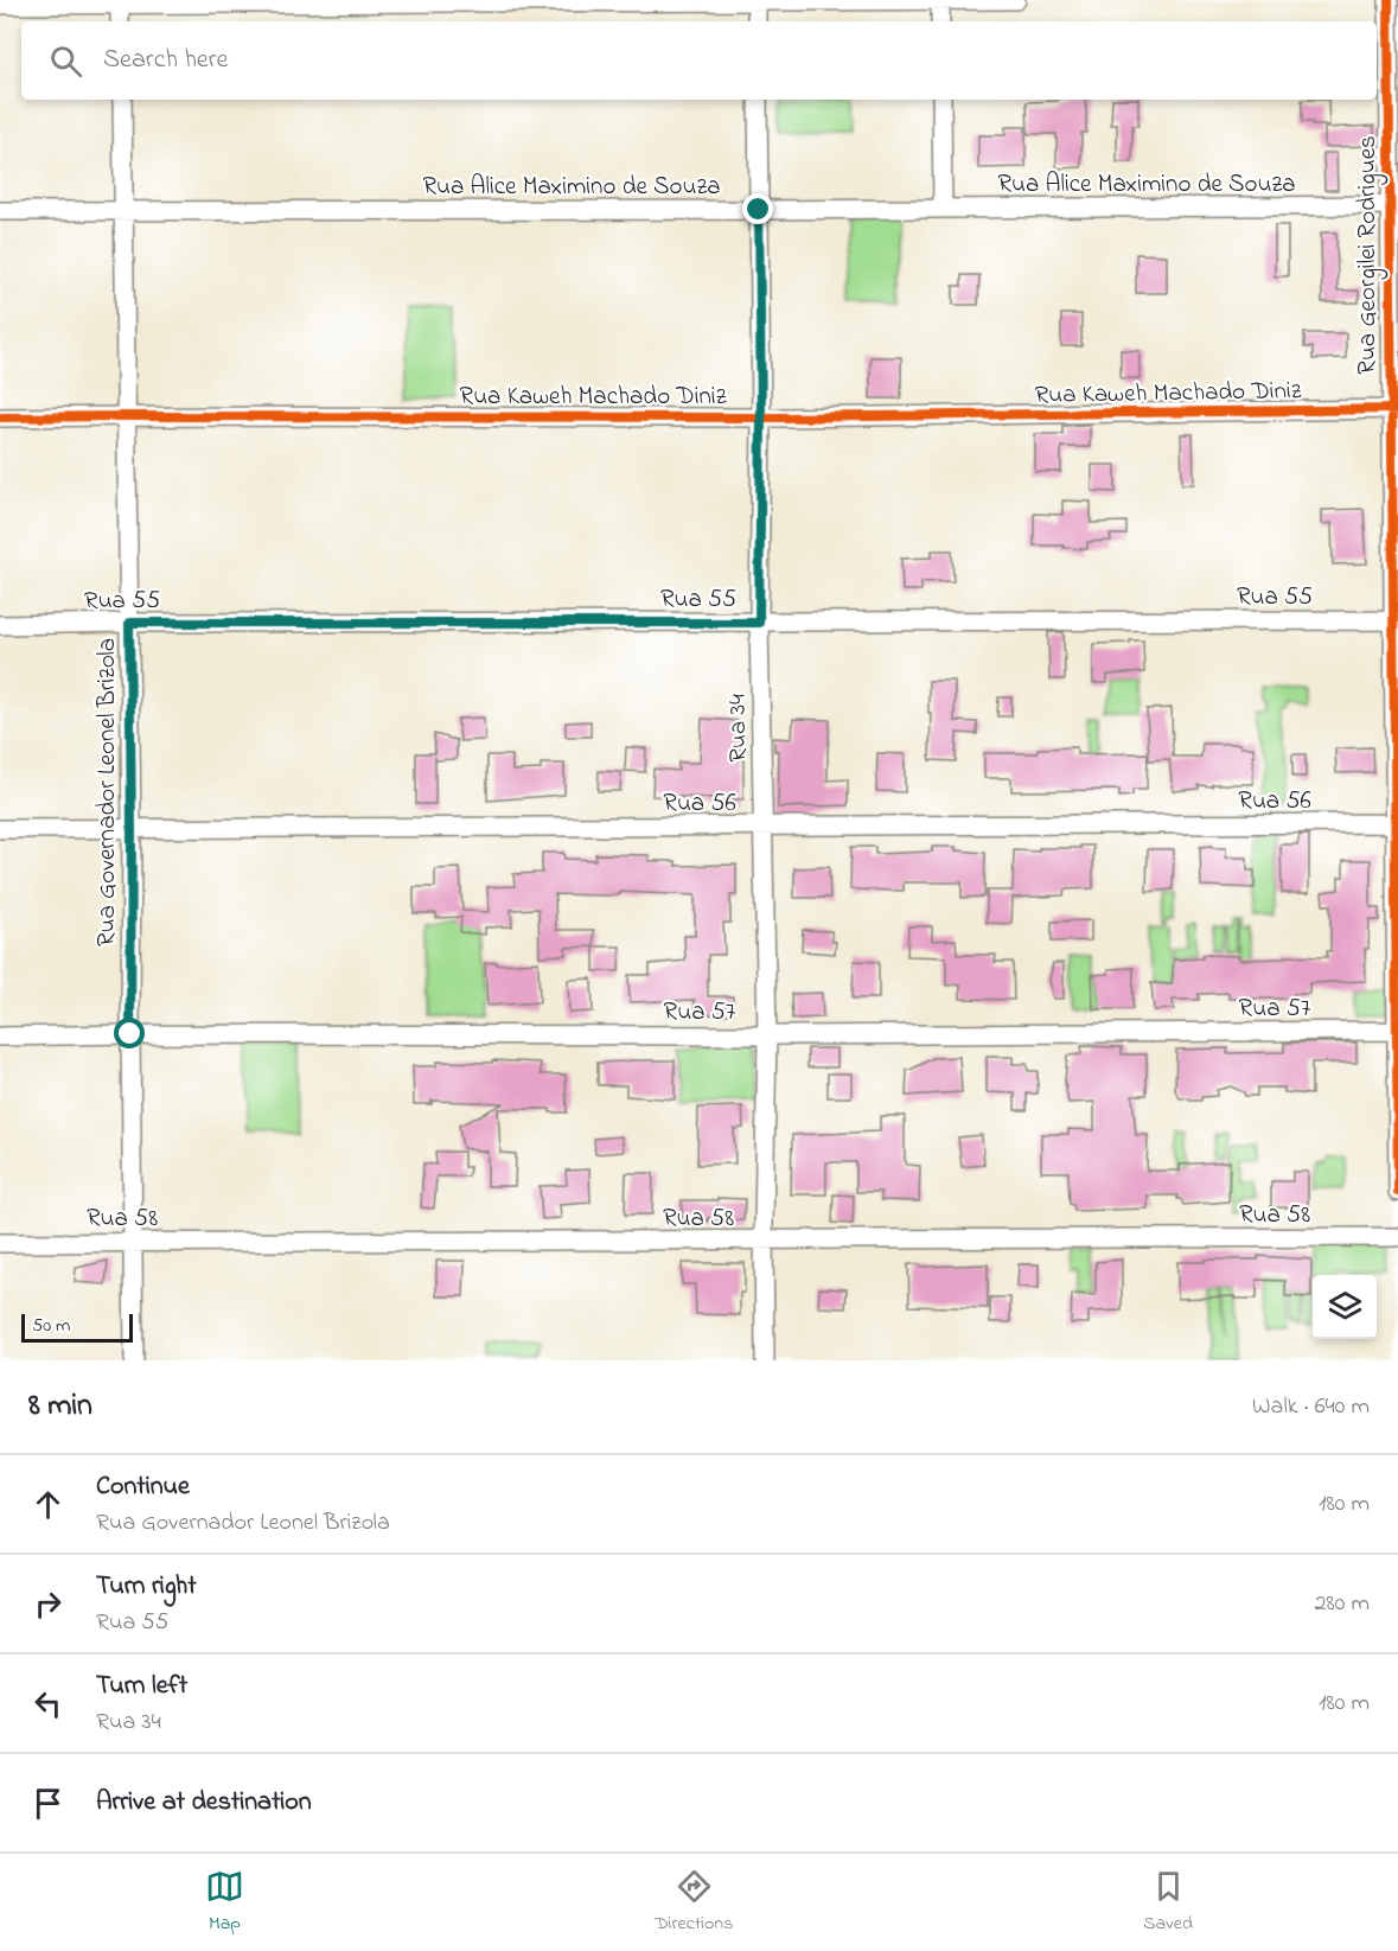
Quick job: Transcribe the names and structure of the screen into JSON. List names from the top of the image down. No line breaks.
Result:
{"streets":{"street":["Rua Alice Maximino de Souza","Rua Georgilei Rodrigues","Rua Kaweh Machado Diniz","Rua 55","Rua 34","Rua Governador Leonel Brizola","Rua 56","Rua 57","Rua 58"]},"crossings":[["Rua Alice Maximino de Souza","Rua Georgilei Rodrigues"],["Rua Alice Maximino de Souza","Rua 34"],["Rua Alice Maximino de Souza","Rua Governador Leonel Brizola"],["Rua Georgilei Rodrigues","Rua Kaweh Machado Diniz"],["Rua Georgilei Rodrigues","Rua 55"],["Rua Georgilei Rodrigues","Rua 56"],["Rua Georgilei Rodrigues","Rua 57"],["Rua Kaweh Machado Diniz","Rua 34"],["Rua Kaweh Machado Diniz","Rua Governador Leonel Brizola"],["Rua 55","Rua 34"],["Rua 55","Rua Governador Leonel Brizola"],["Rua 34","Rua 56"],["Rua 34","Rua 57"],["Rua 34","Rua 58"],["Rua Governador Leonel Brizola","Rua 56"],["Rua Governador Leonel Brizola","Rua 57"],["Rua Governador Leonel Brizola","Rua 58"]],"scale_bar":"50 m","page":{"search":"Search here","scale":"50 m","heading":["8 min","Walk · 640 m"],"list":[["Continue","Rua Governador Leonel Brizola","180 m"],["Turn right","Rua 55","280 m"],["Turn left","Rua 34","180 m"],"Arrive at destination"],"nav":["Map","Directions","Saved"]}}
